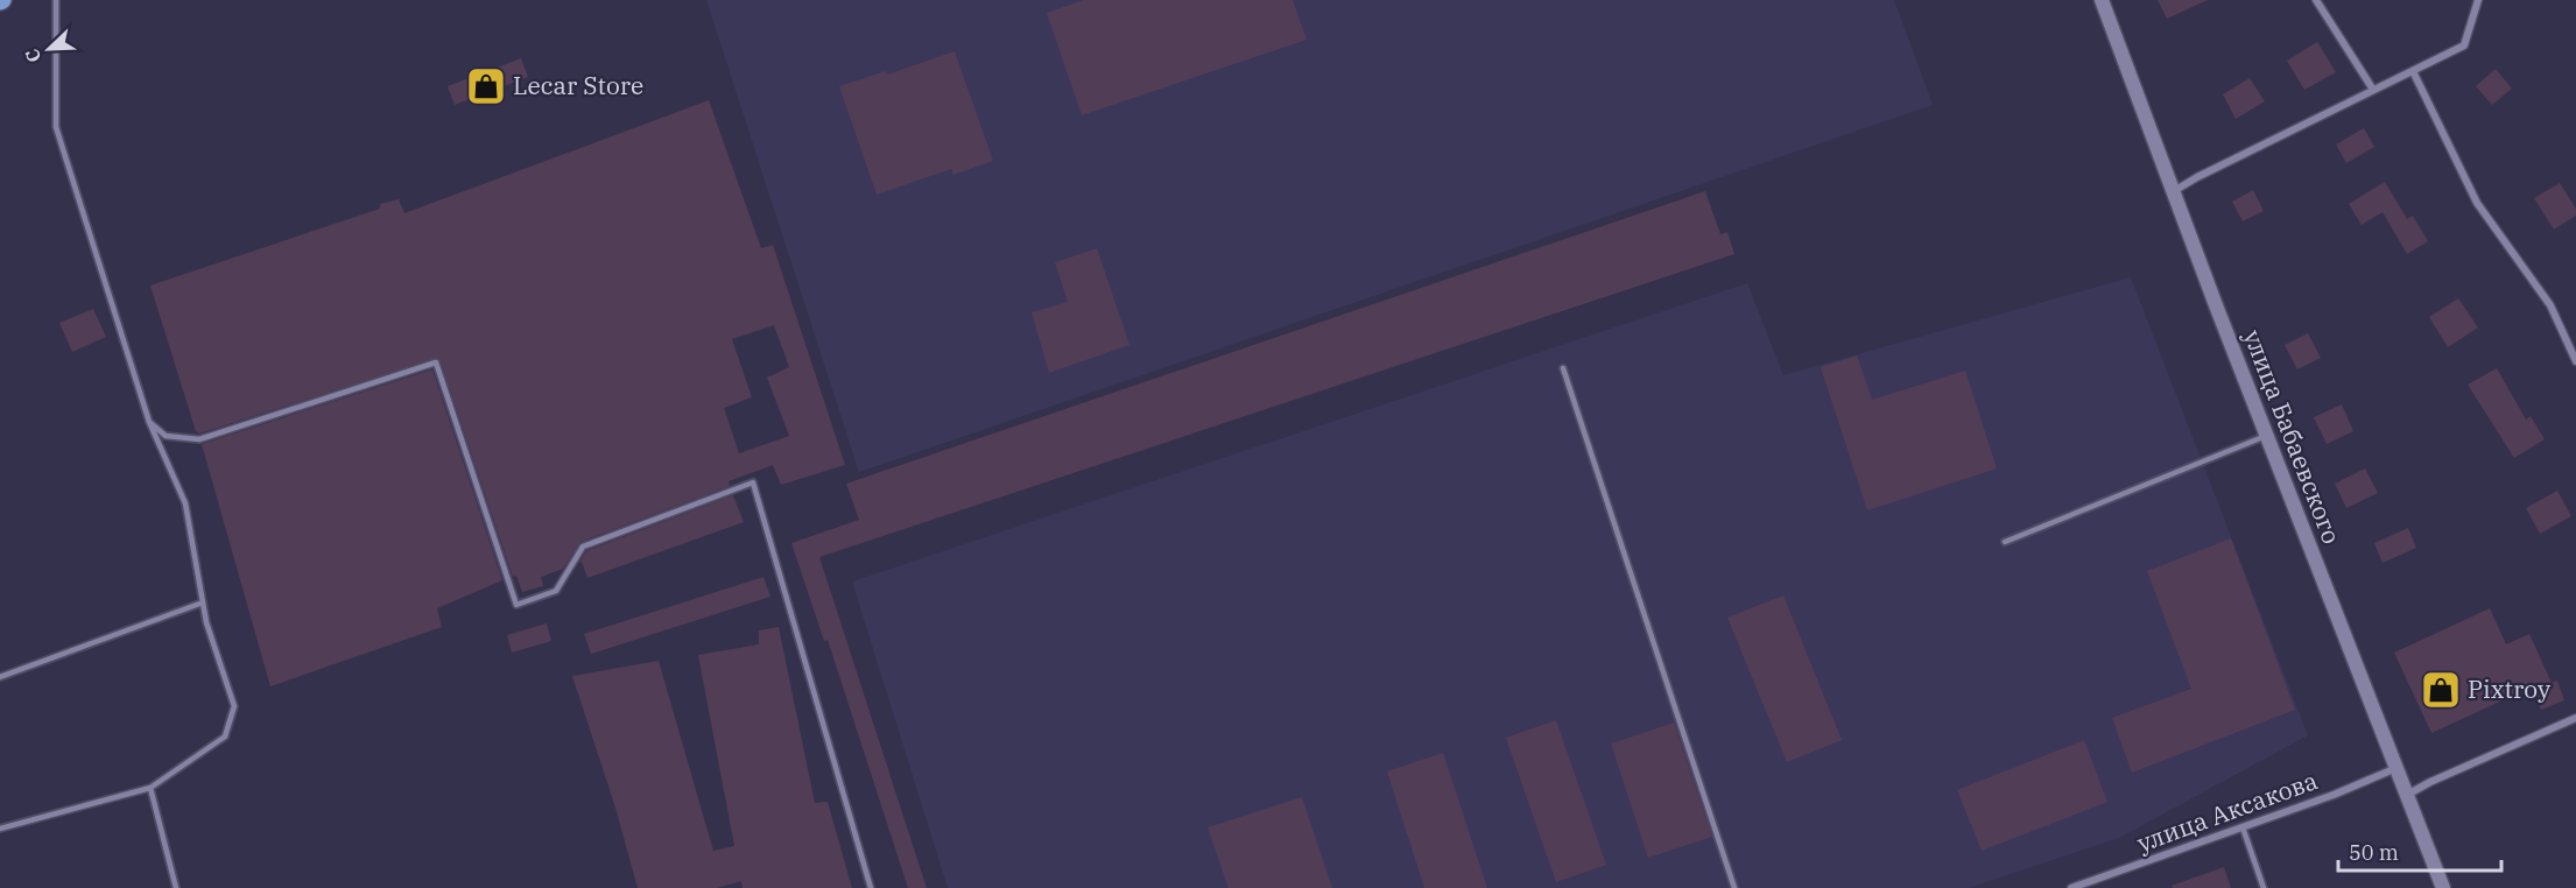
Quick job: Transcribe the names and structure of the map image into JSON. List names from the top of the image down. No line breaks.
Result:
{"streets":{"main road":["улица Бабаевского"],"street":["улица Аксакова"]},"crossings":[["улица Бабаевского","улица Аксакова"]],"places":{"shop":["Lecar Store","Pixtroy"]},"scale_bar":"50 m","north":"bottom left"}
